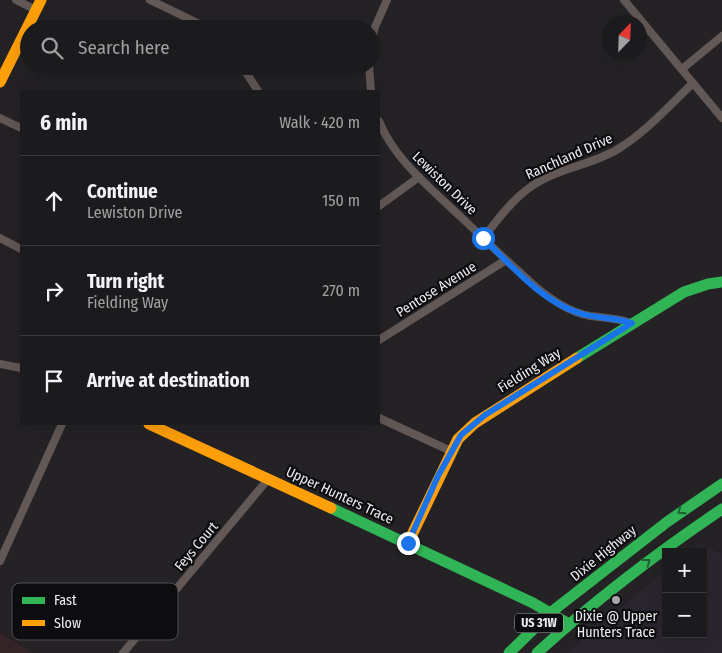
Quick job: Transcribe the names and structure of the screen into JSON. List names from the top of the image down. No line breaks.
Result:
{"streets":{"street":["Ranchland Drive","Lewiston Drive","Pentose Avenue","Fielding Way","Upper Hunters Trace","Feys Court","Dixie Highway","US 31W"]},"crossings":[["Ranchland Drive","Lewiston Drive"],["Lewiston Drive","Pentose Avenue"],["Lewiston Drive","Fielding Way"],["Fielding Way","Upper Hunters Trace"],["Upper Hunters Trace","Feys Court"],["Upper Hunters Trace","Dixie Highway"],["Upper Hunters Trace","US 31W"]],"places":["Dixie @ Upper Hunters Trace"],"legend":["Fast","Slow"],"north":"top right","page":{"search":"Search here","heading":["6 min","Walk · 420 m"],"list":[["Continue","Lewiston Drive","150 m"],["Turn right","Fielding Way","270 m"],"Arrive at destination"],"map_buttons":["+","−"]}}
